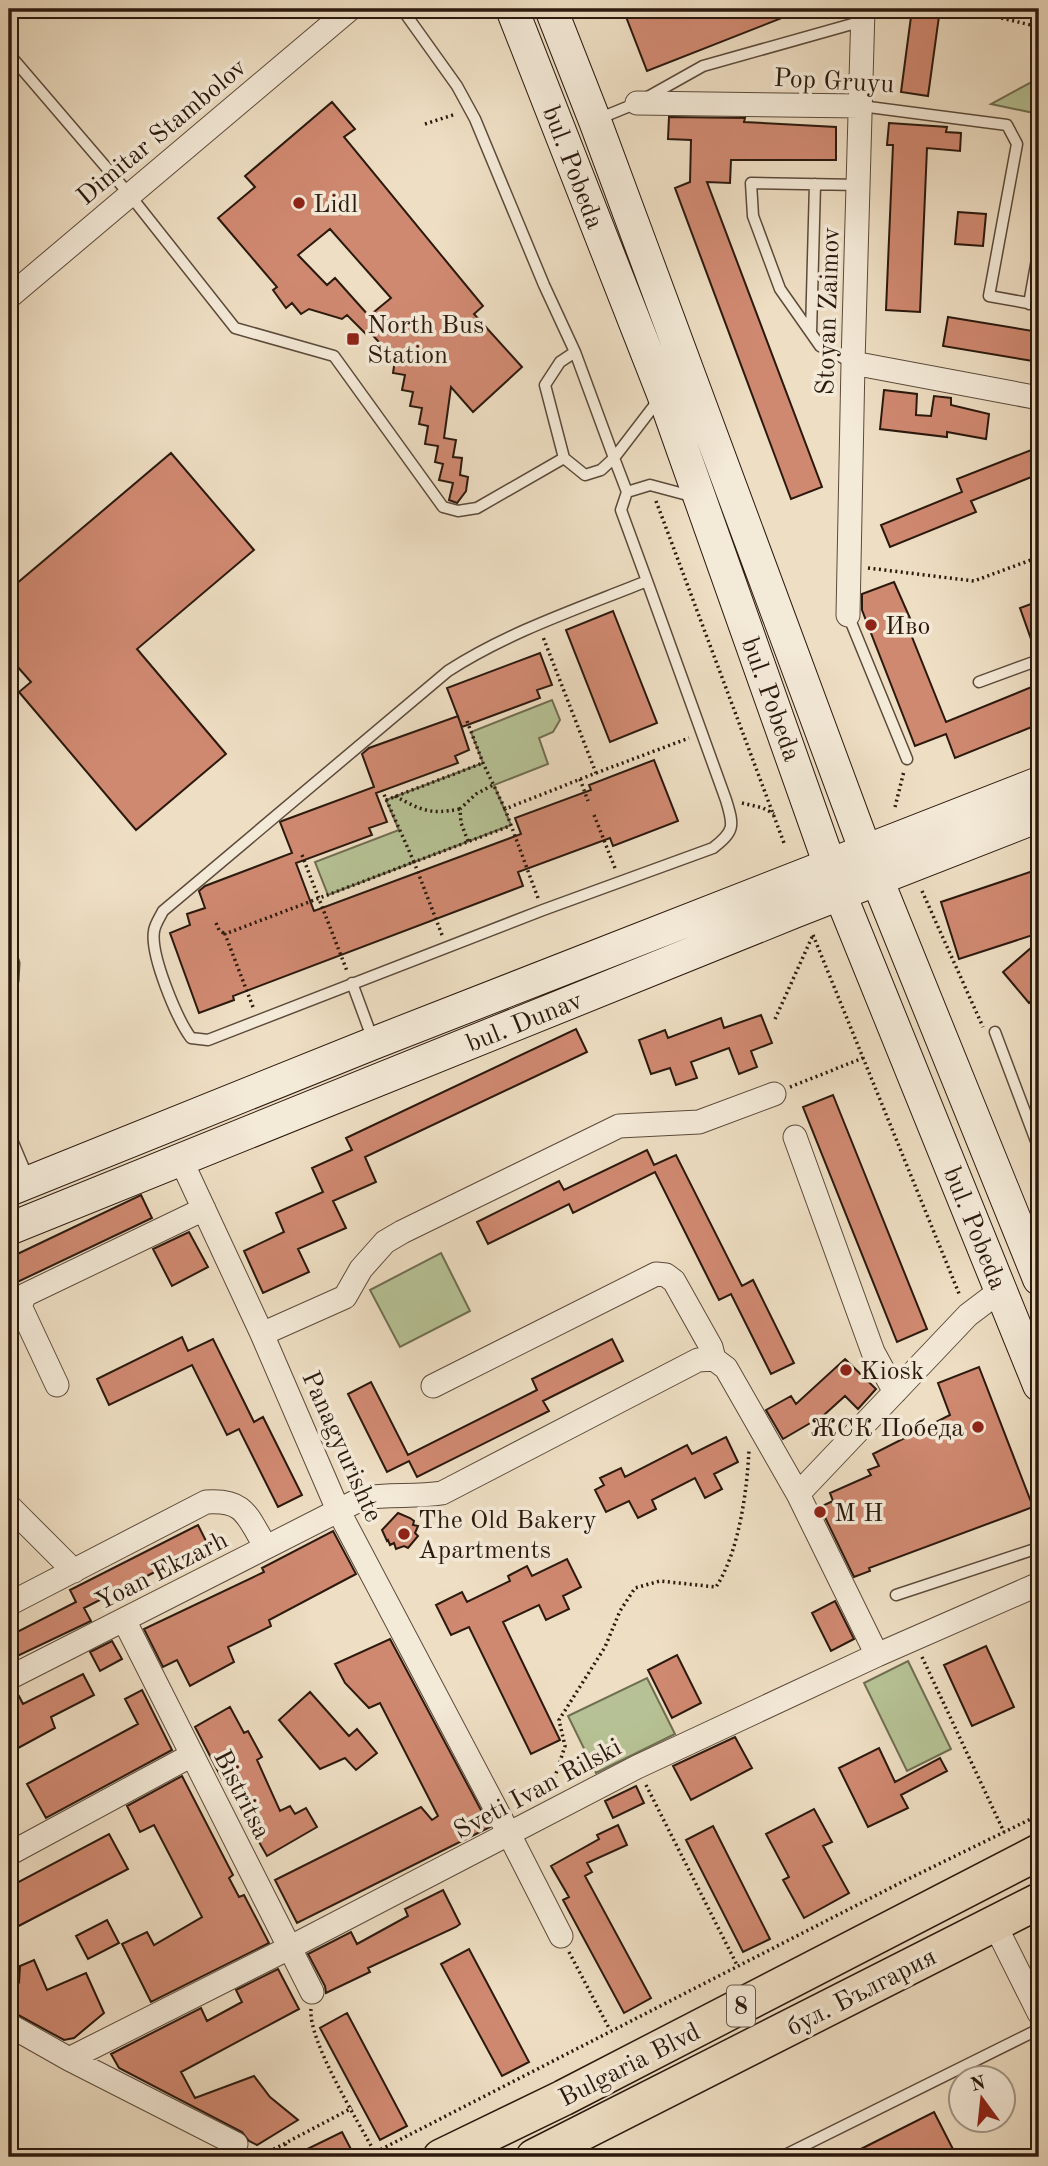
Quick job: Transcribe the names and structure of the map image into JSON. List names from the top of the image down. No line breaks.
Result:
{"streets":{"main road":["bul. Pobeda","bul. Dunav","бул. България","8","Bulgaria Blvd"],"street":["Pop Gruyu","Dimitar Stambolov","Stoyan Zaimov","Panagyurishte","Yoan Ekzarh","Sveti Ivan Rilski","Bistritsa"]},"crossings":[["Pop Gruyu","Stoyan Zaimov"],["bul. Pobeda","bul. Dunav"],["bul. Dunav","Panagyurishte"],["Panagyurishte","Yoan Ekzarh"],["Panagyurishte","Sveti Ivan Rilski"],["Yoan Ekzarh","Bistritsa"],["Sveti Ivan Rilski","Bistritsa"]],"places":{"other":["Lidl","Иво","Kiosk","ЖСК Победа","М Н","The Old Bakery Apartments"],"transit":["North Bus Station"]},"north":"top"}
